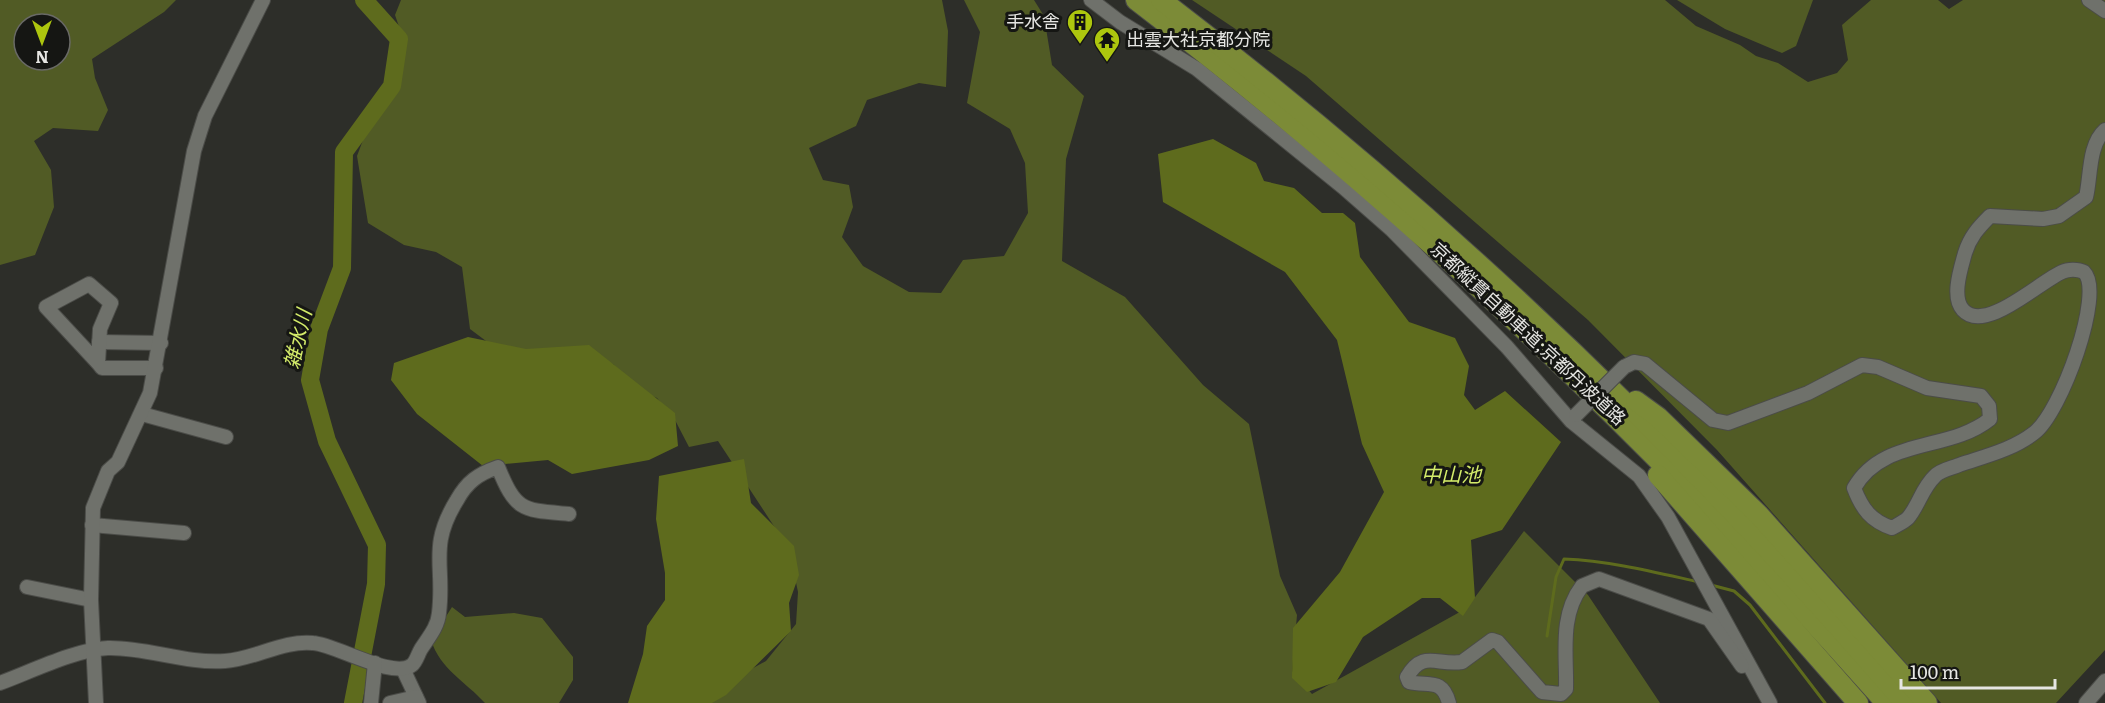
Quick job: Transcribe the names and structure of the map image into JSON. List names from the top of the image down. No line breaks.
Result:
{"streets":{"highway":["京都縦貫自動車道;京都丹波道路"]},"water":["雑水川","中山池"],"places":{"building":["手水舎"],"temple":["出雲大社京都分院"]},"scale_bar":"100 m","north":"bottom"}
